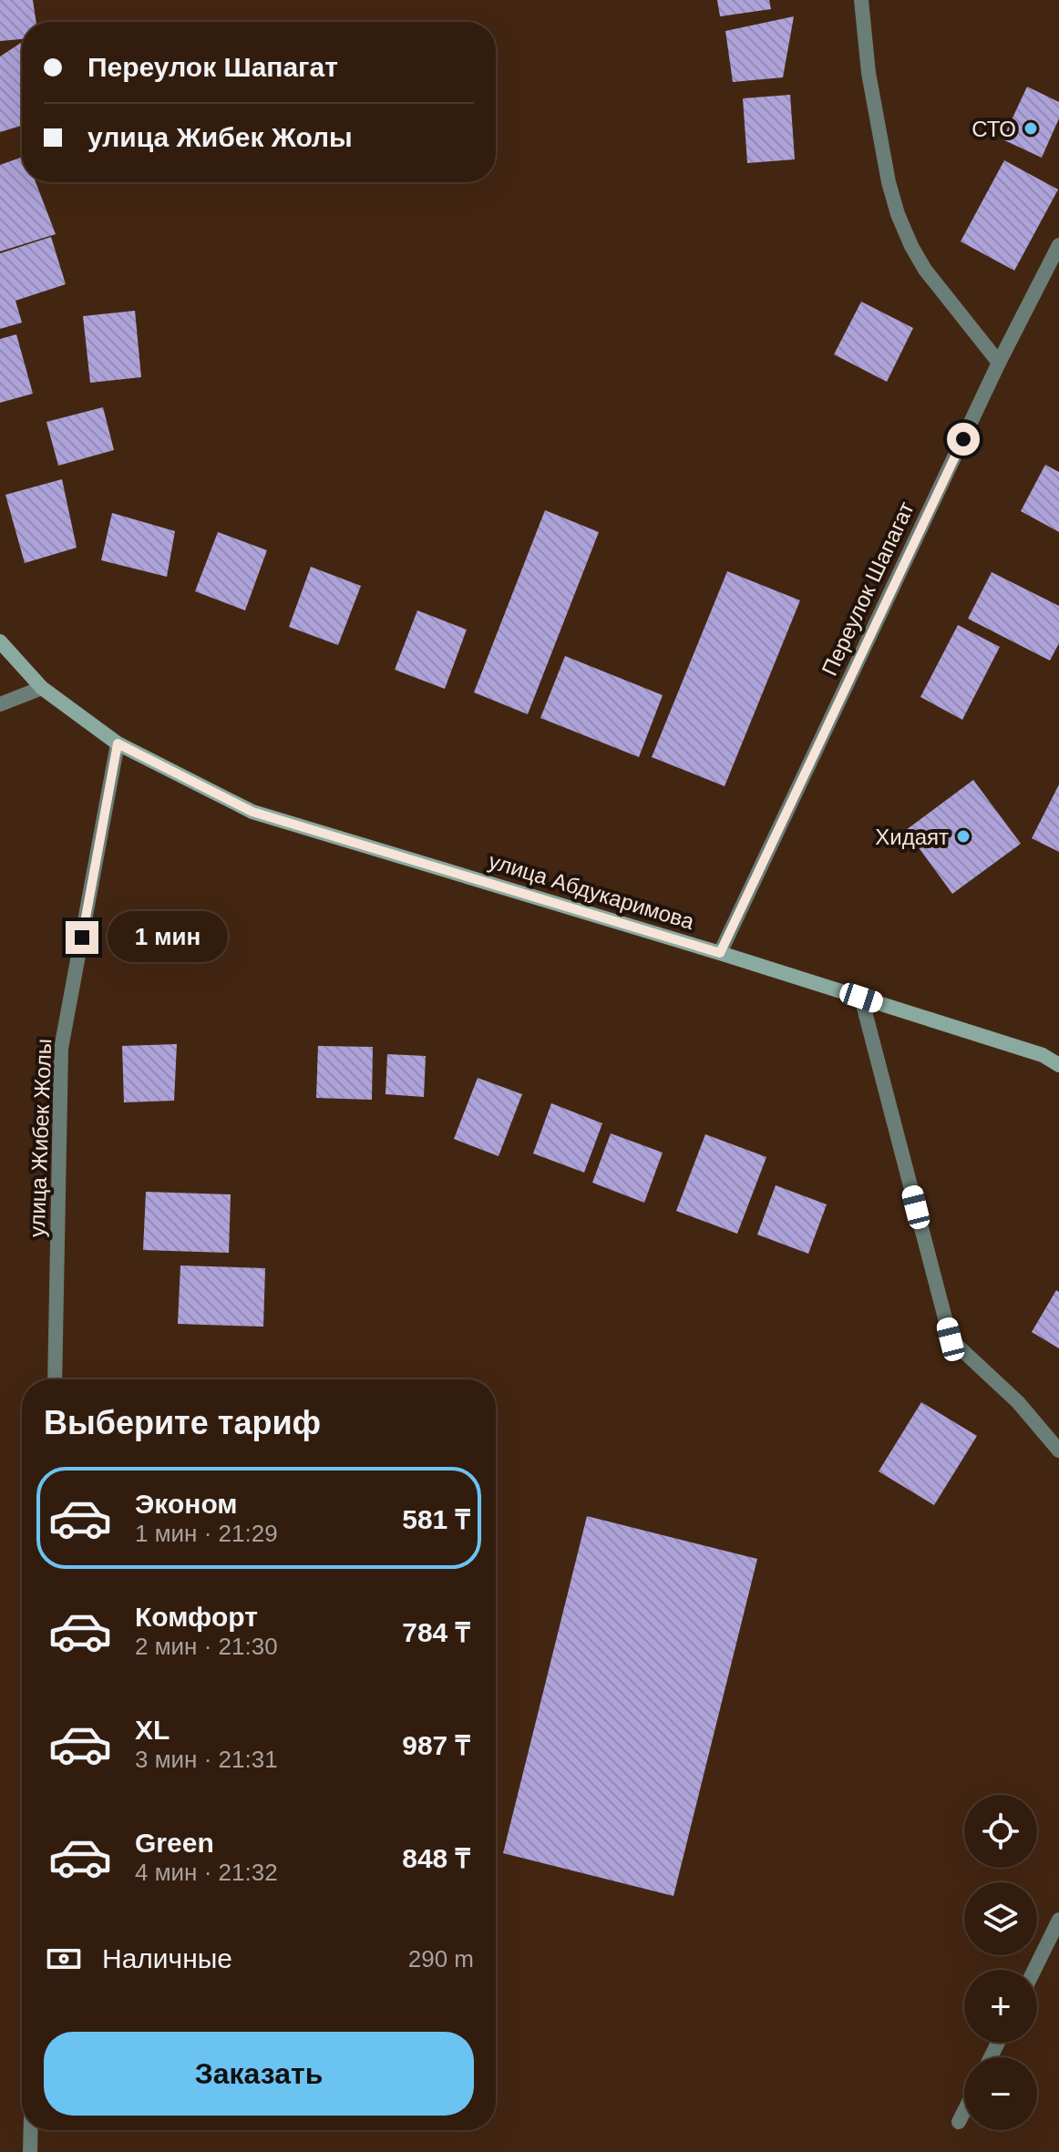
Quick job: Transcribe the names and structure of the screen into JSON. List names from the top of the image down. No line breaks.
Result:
{"streets":{"main road":["улица Абдукаримова"],"street":["Переулок Шапагат","улица Жибек Жолы"]},"crossings":[["Переулок Шапагат","улица Абдукаримова"],["улица Абдукаримова","улица Жибек Жолы"]],"places":["СТО","Хидаят"],"page":{"banner":["Переулок Шапагат","улица Жибек Жолы"],"bubble":"1 мин","heading":"Выберите тариф","list":[{"name":"Эконом","note":"1 мин · 21:29","value":"581 ₸"},{"name":"Комфорт","note":"2 мин · 21:30","value":"784 ₸"},{"name":"XL","note":"3 мин · 21:31","value":"987 ₸"},{"name":"Green","note":"4 мин · 21:32","value":"848 ₸"}],"map_buttons":["+","−"],"pay":["Наличные","290 m"],"buttons":"Заказать"}}
